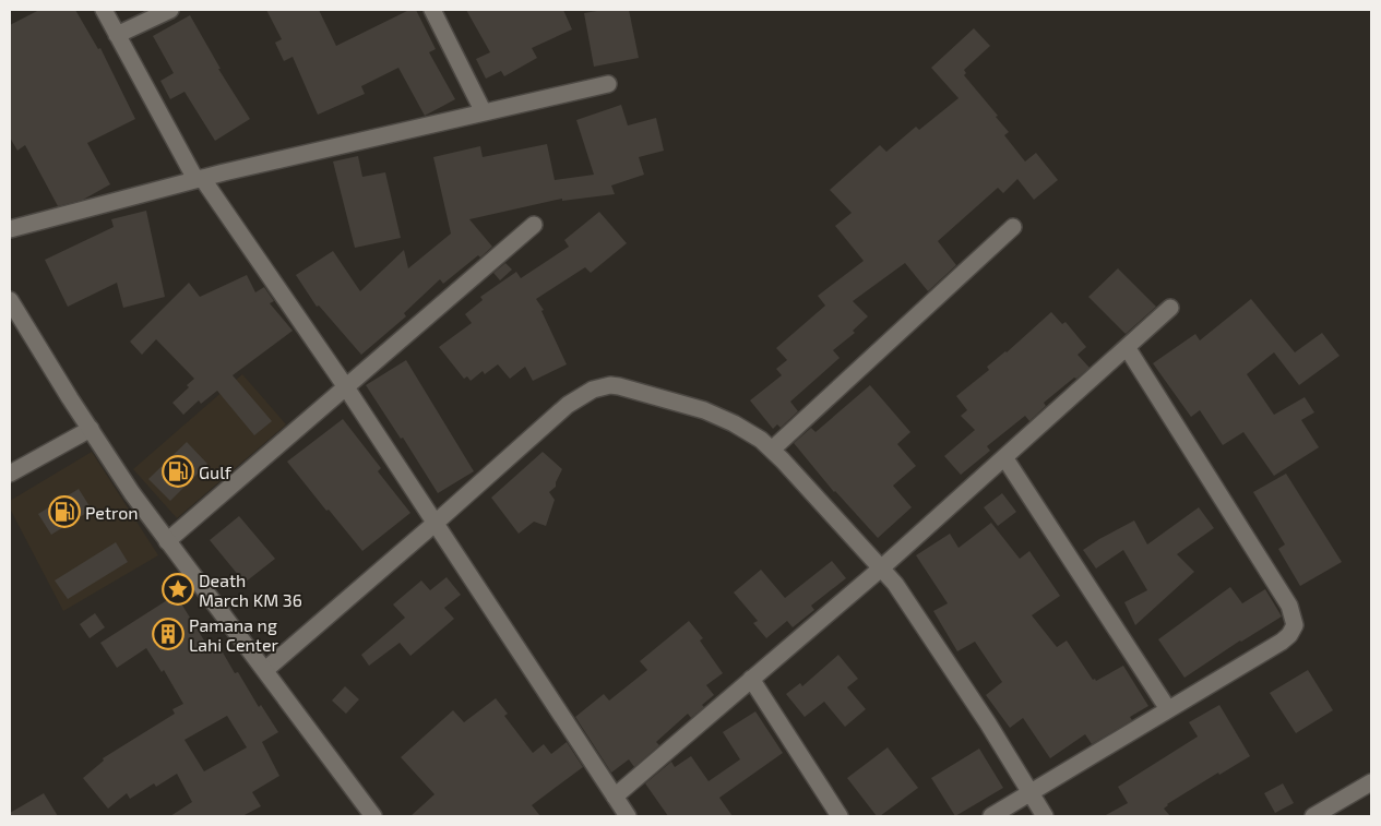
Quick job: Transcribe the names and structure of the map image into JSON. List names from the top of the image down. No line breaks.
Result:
{"places":{"fuel station":["Gulf","Petron"],"place":["Death March KM 36"],"building":["Pamana ng Lahi Center"]}}
